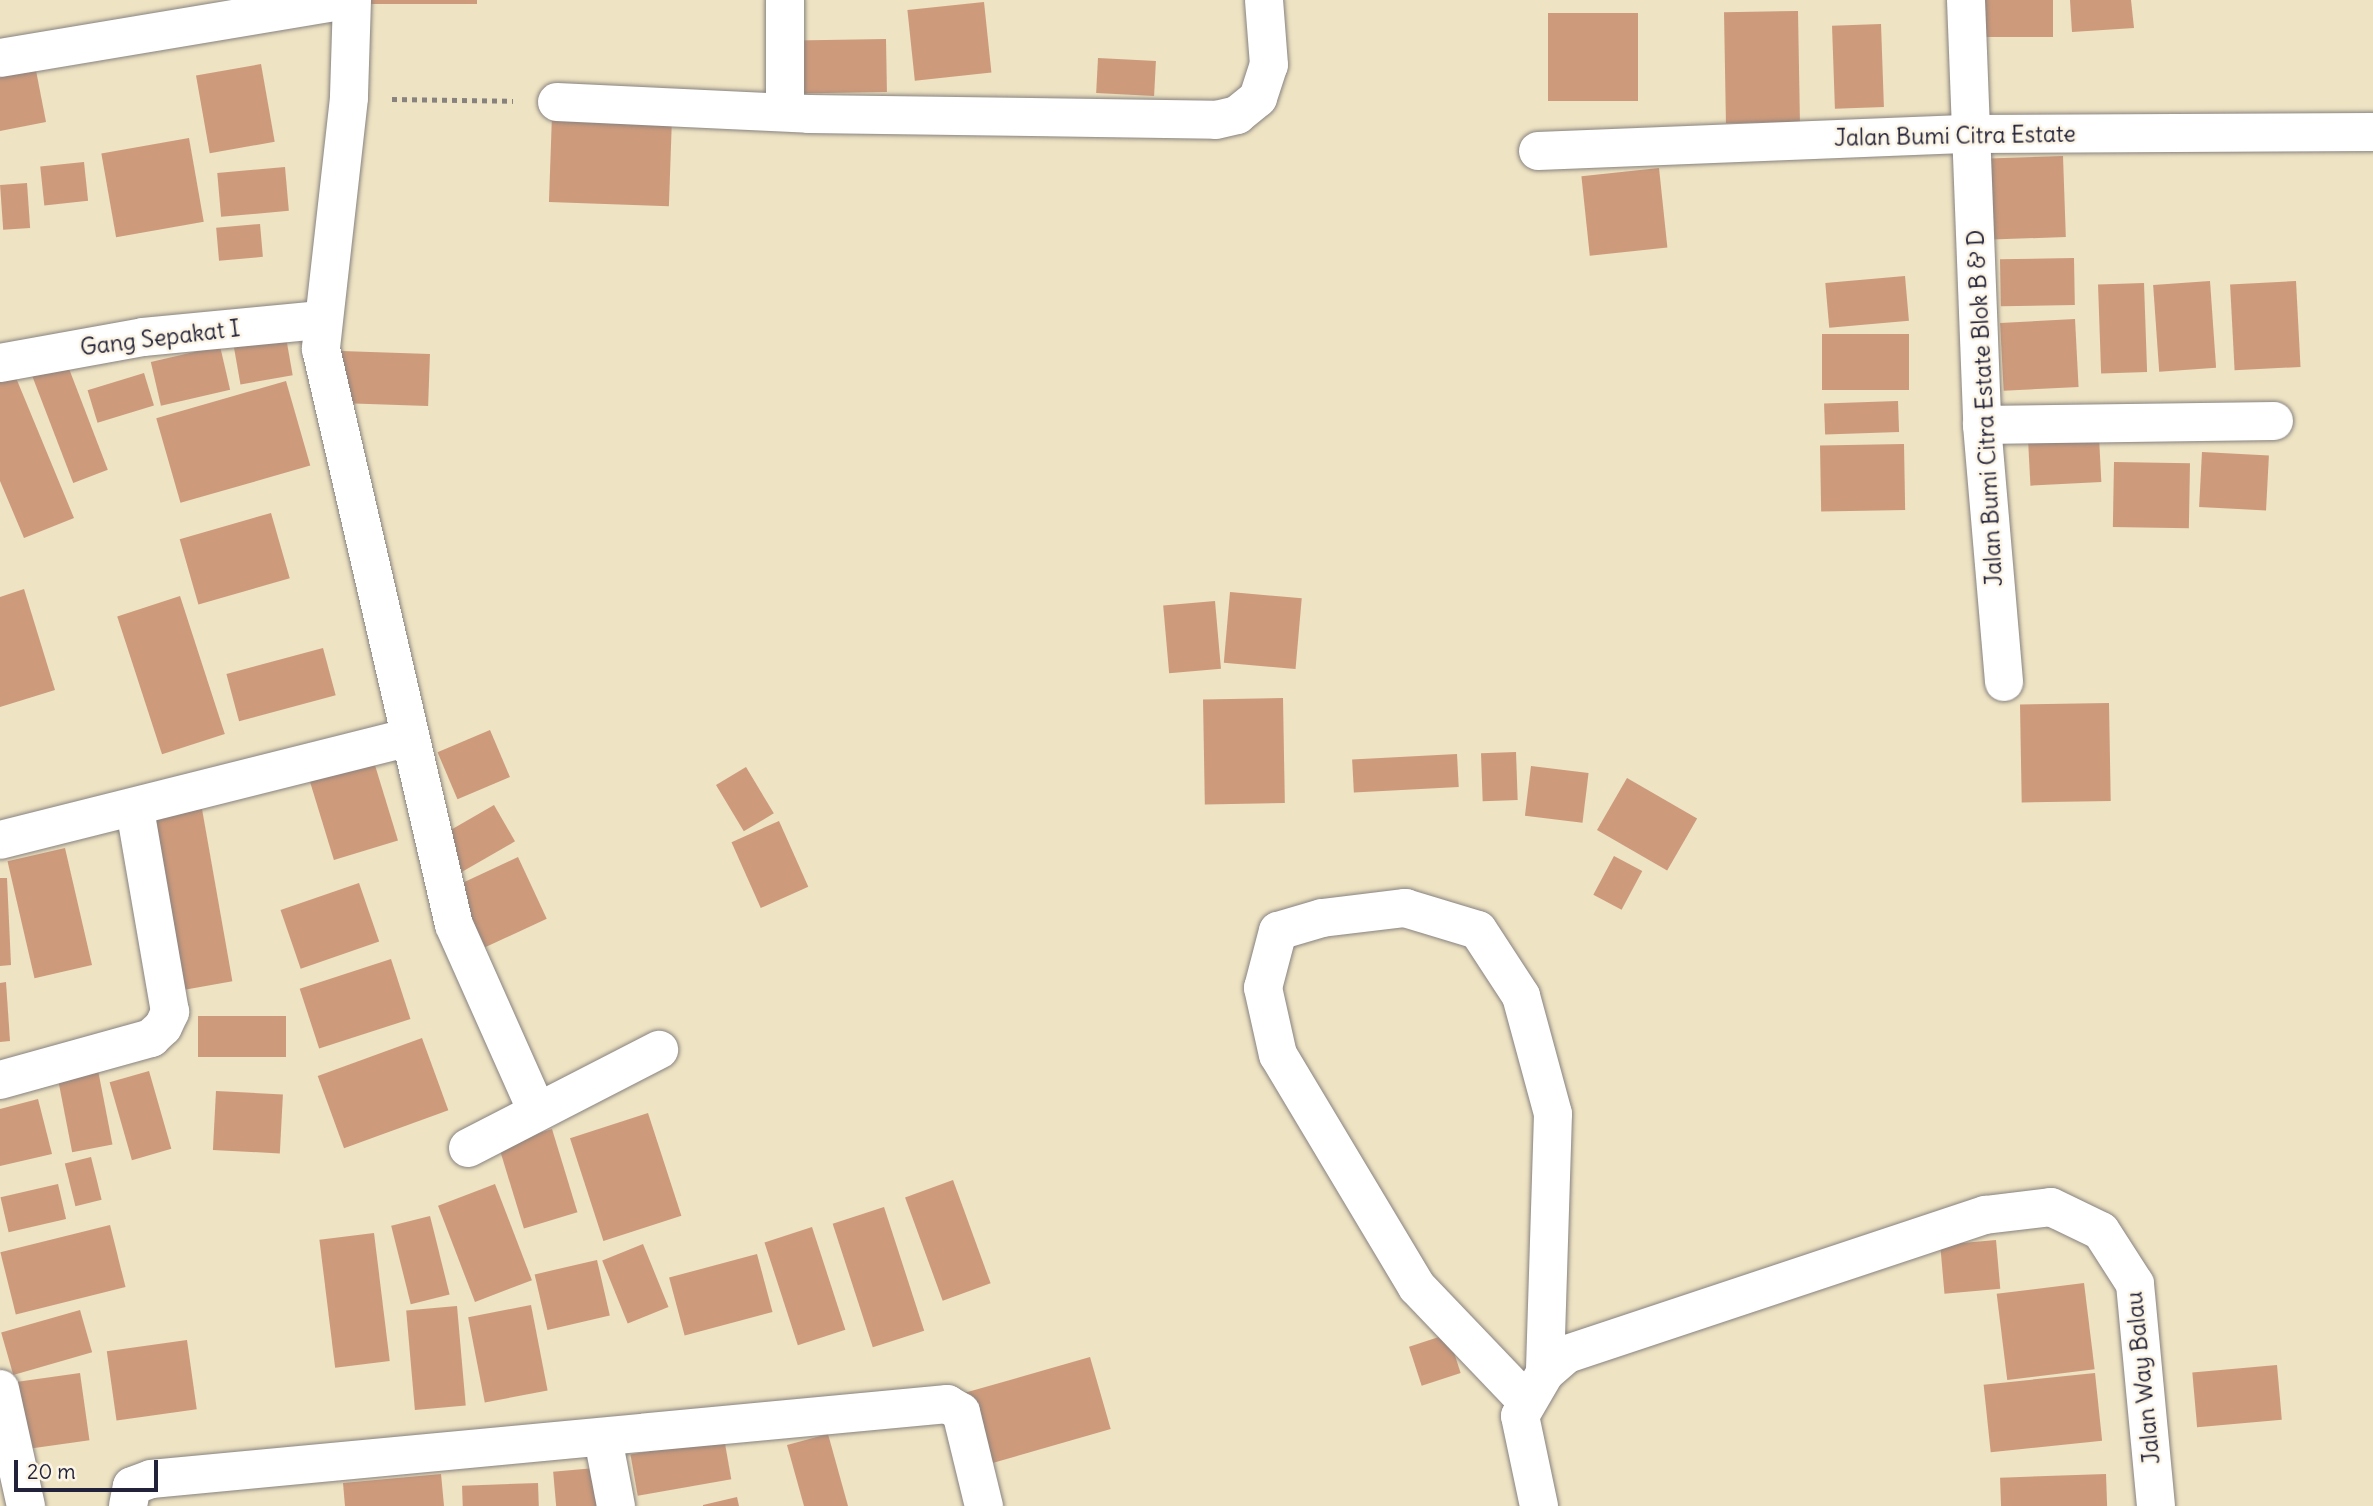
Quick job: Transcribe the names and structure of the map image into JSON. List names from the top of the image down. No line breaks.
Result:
{"streets":{"street":["Jalan Bumi Citra Estate","Gang Sepakat I","Jalan Bumi Citra Estate Blok B & D","Jalan Way Balau"]},"crossings":[["Jalan Bumi Citra Estate","Jalan Bumi Citra Estate Blok B & D"]],"scale_bar":"20 m"}
